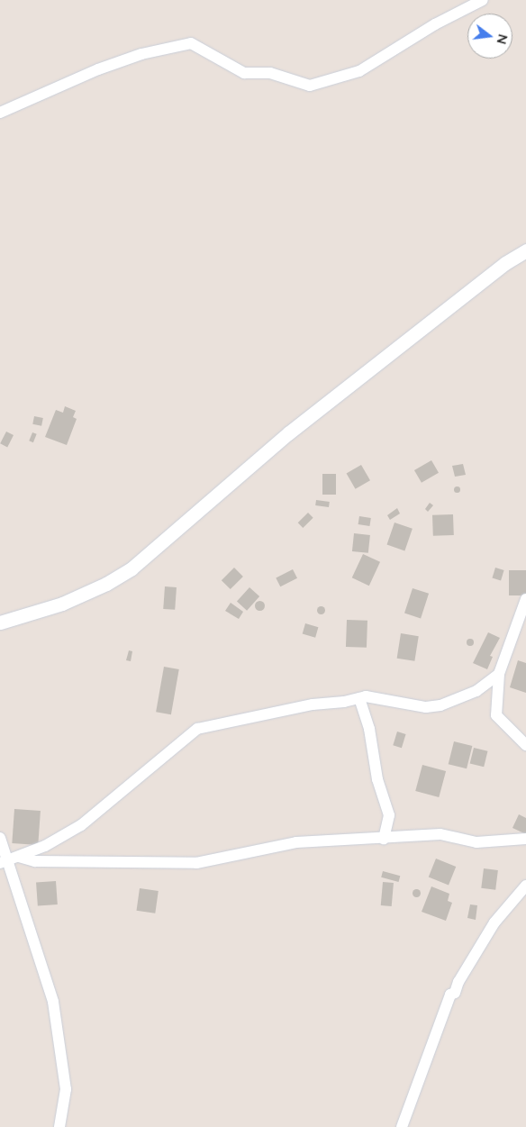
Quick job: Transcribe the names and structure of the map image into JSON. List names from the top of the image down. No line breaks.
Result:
{"north":"right"}
